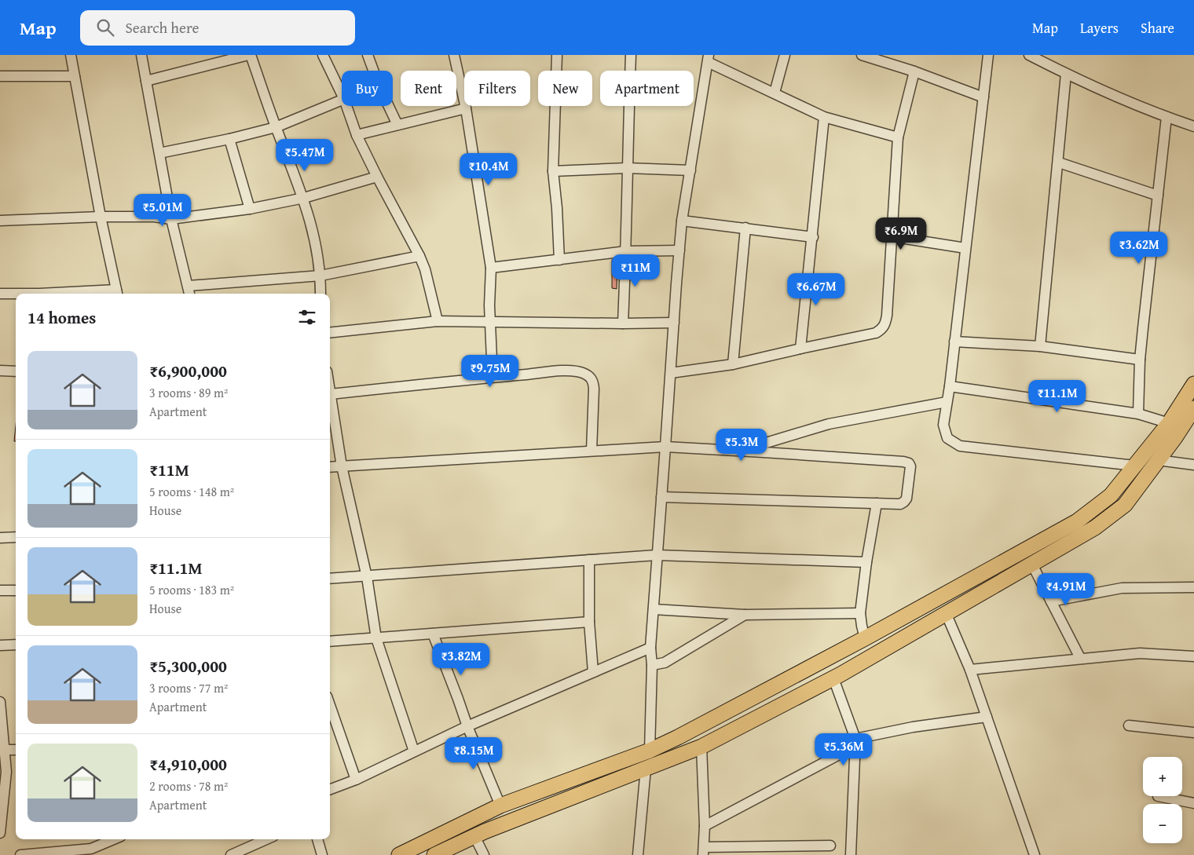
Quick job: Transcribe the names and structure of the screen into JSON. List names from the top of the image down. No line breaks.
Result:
{"page":{"header":"Map","search":"Search here","nav":["Map","Layers","Share"],"chip":["Buy","Rent","Filters","New","Apartment"],"price":["₹5.47M","₹10.4M","₹5.01M","₹6.9M","₹3.62M","₹11M","₹6.67M","₹9.75M","₹11.1M","₹5.3M","₹4.91M","₹3.82M","₹5.36M","₹8.15M"],"heading":"14 homes","list":[{"name":"₹6,900,000","note":"3 rooms · 89 m² · Apartment"},{"name":"₹11M","note":"5 rooms · 148 m² · House"},{"name":"₹11.1M","note":"5 rooms · 183 m² · House"},{"name":"₹5,300,000","note":"3 rooms · 77 m² · Apartment"},{"name":"₹4,910,000","note":"2 rooms · 78 m² · Apartment"}],"map_buttons":["+","−"]}}
